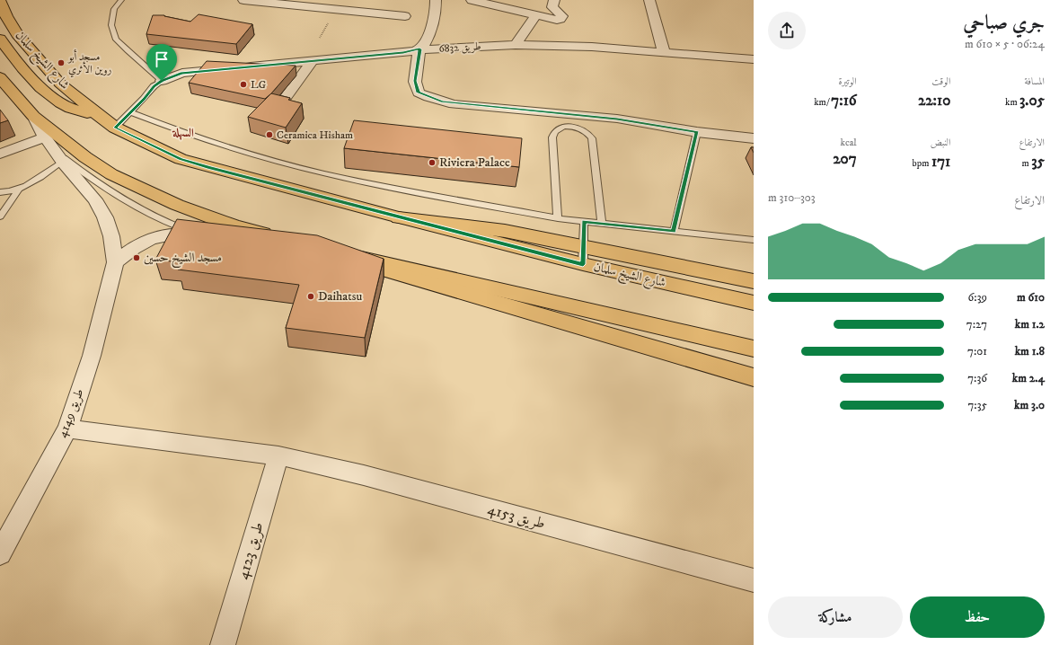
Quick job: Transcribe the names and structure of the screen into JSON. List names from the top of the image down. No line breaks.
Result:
{"streets":{"main road":["شارع الشيخ سلمان"],"street":["طريق 6832","طريق 4149","طريق 4153","طريق 4123"]},"crossings":[["طريق 4149","طريق 4153"],["طريق 4153","طريق 4123"]],"districts":["السهلة"],"places":["مسجد أبو روين الأثري","LG","Ceramica Hisham","Riviera Palace","مسجد الشيخ حسين","Daihatsu"],"page":{"heading":["جري صباحي","06:24 · 5 × 610 m"],"stats":[["المسافة","3.05 km"],["الوقت","22:10"],["الوتيرة","7:16 /km"],["الارتفاع","35 m"],["النبض","171 bpm"],["kcal","207"]],"chart":["الارتفاع","303–310 m"],"list":[{"name":"610 m","note":"6:39"},{"name":"1.2 km","note":"7:27"},{"name":"1.8 km","note":"7:01"},{"name":"2.4 km","note":"7:36"},{"name":"3.0 km","note":"7:35"}],"buttons":["حفظ","مشاركة"]}}
